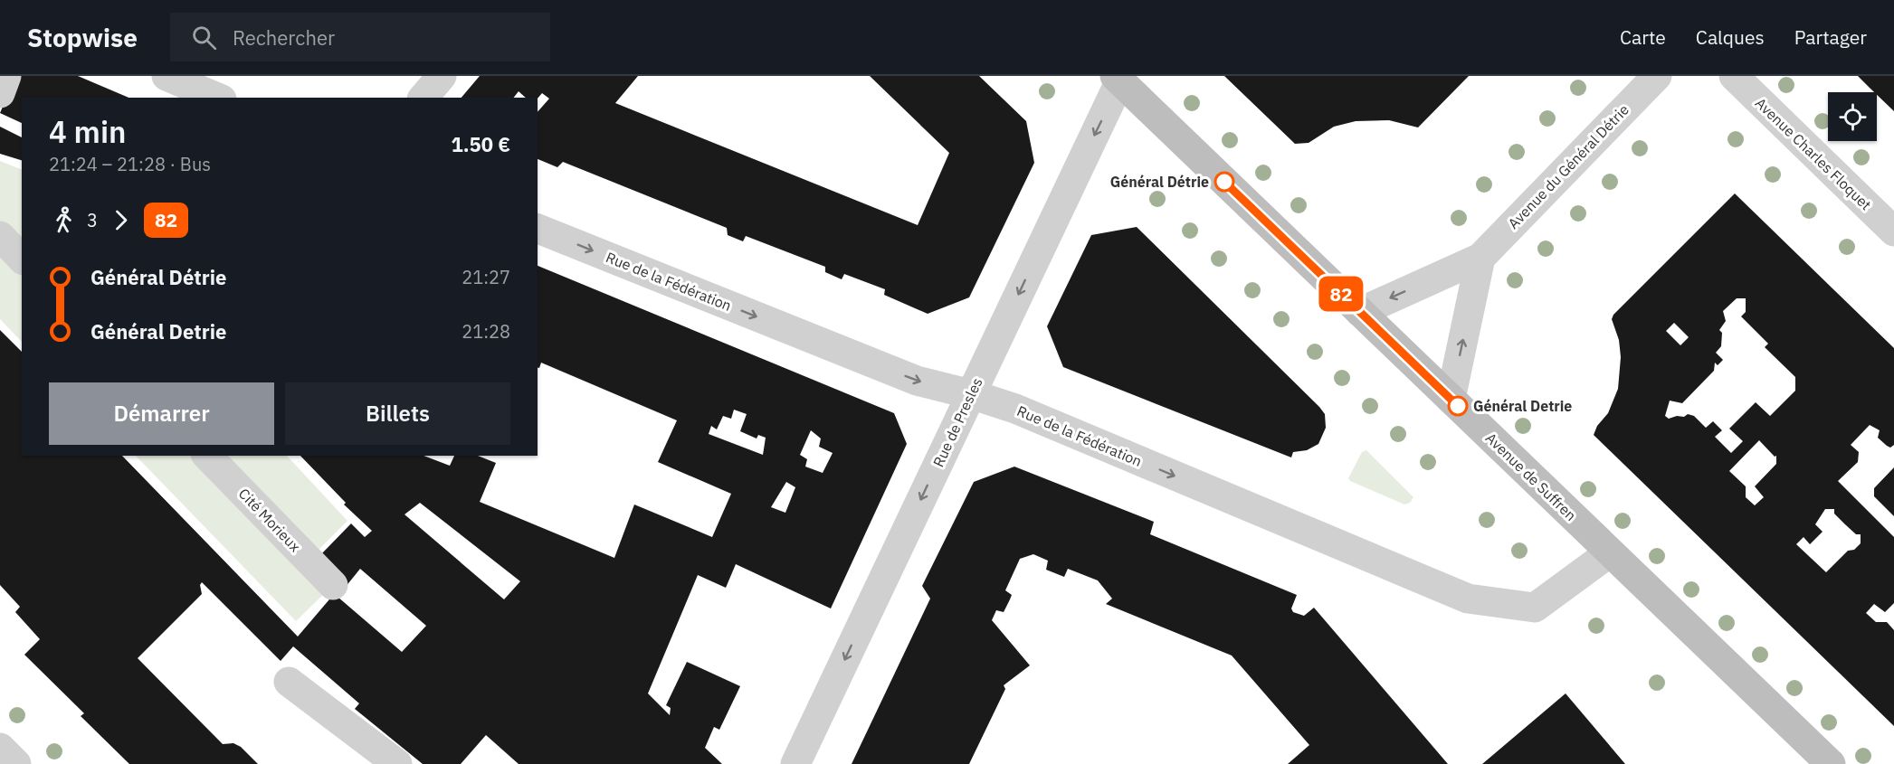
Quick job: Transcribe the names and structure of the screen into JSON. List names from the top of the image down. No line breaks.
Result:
{"streets":{"main road":["Avenue de Suffren"],"street":["Avenue Charles Floquet","Avenue du Général Détrie","Rue de la Fédération","Rue de Presles","Cité Morieux"]},"crossings":[["Avenue du Général Détrie","Avenue de Suffren"],["Rue de la Fédération","Rue de Presles"],["Rue de la Fédération","Avenue de Suffren"],["Rue de Presles","Avenue de Suffren"]],"one_way":["Rue de la Fédération","Rue de Presles"],"places":["Général Détrie","Général Detrie"],"lines":["bus line 82"],"page":{"header":"Stopwise","search":"Rechercher","nav":["Carte","Calques","Partager"],"on_map":"82","heading":["4 min","21:24 – 21:28 · Bus","1.50 €"],"legs":["3","82"],"list":[{"name":"Général Détrie","value":"21:27"},{"name":"Général Detrie","value":"21:28"}],"buttons":["Démarrer","Billets"]}}
